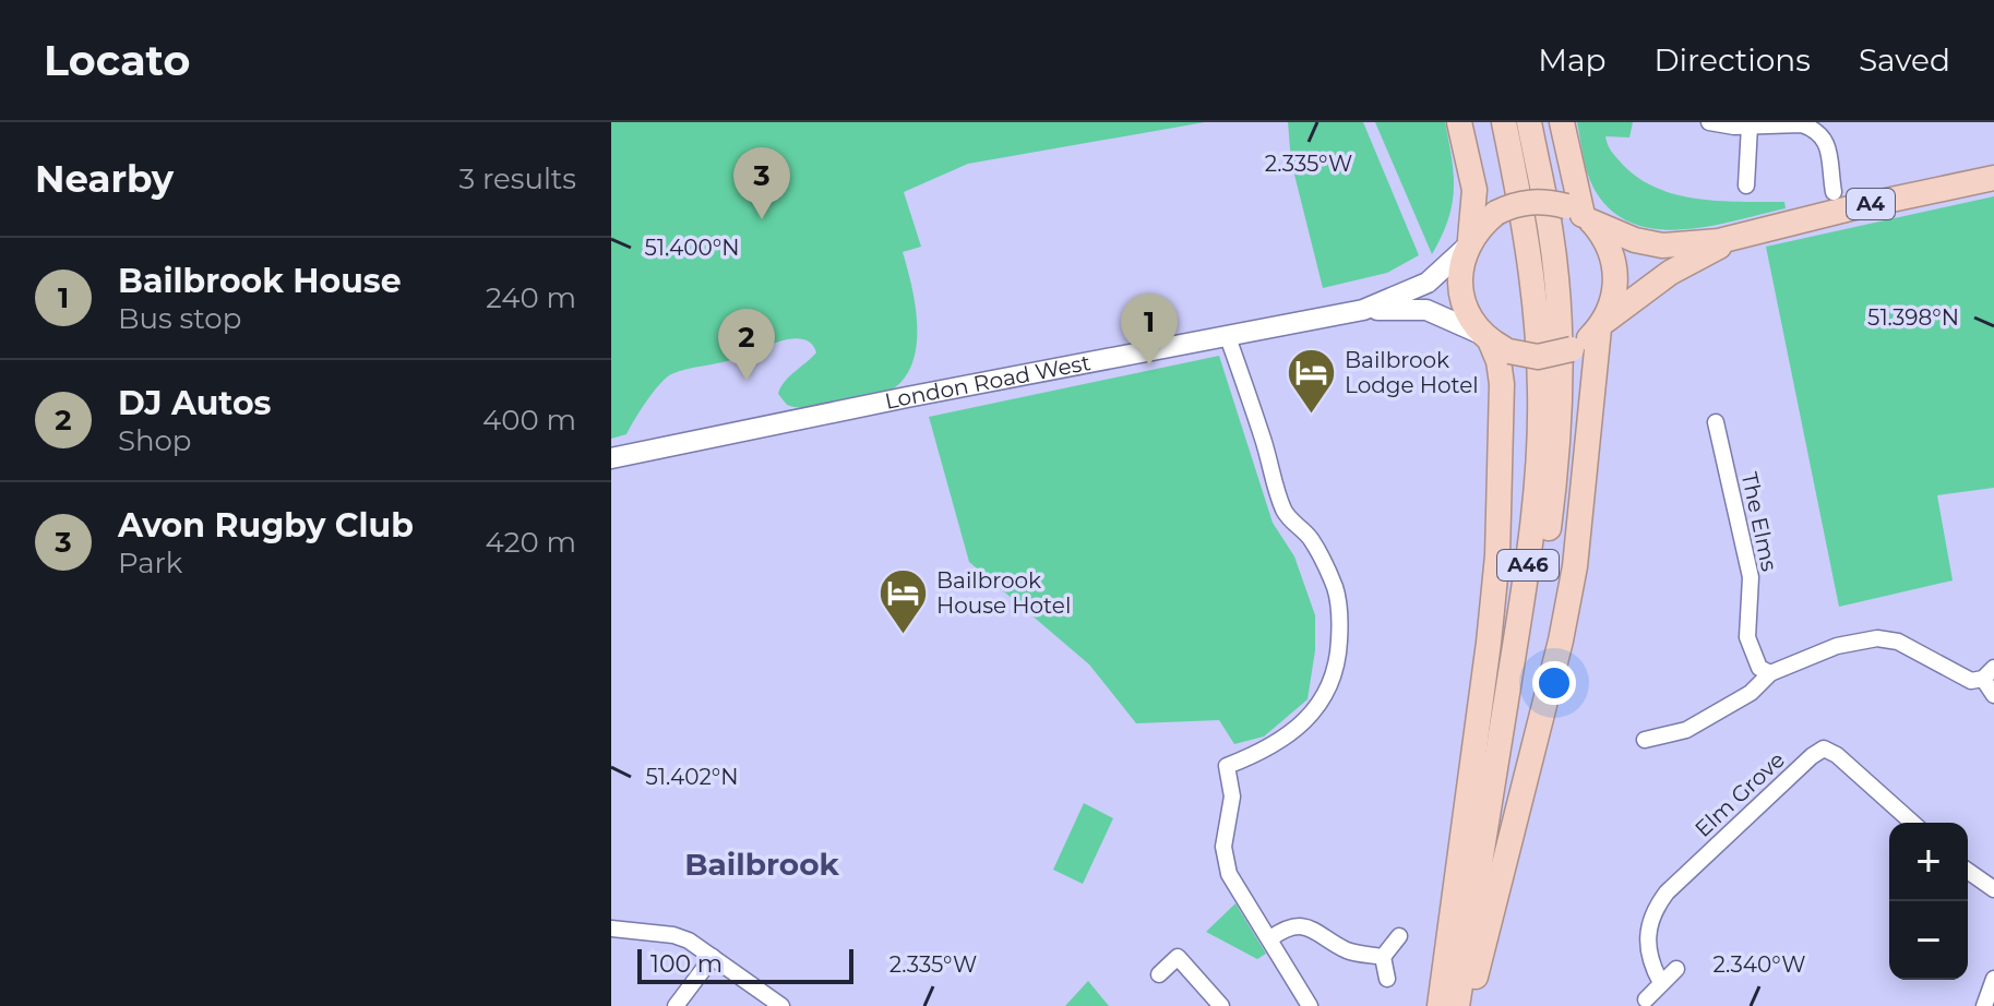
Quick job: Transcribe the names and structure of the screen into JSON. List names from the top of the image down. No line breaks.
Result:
{"streets":{"highway":["A4","A46"],"street":["London Road West","The Elms","Elm Grove"]},"crossings":[["A4","London Road West"]],"districts":["Bailbrook"],"places":{"hotel":["Bailbrook Lodge Hotel","Bailbrook House Hotel"]},"scale_bar":"100 m","page":{"header":"Locato","nav":["Map","Directions","Saved"],"heading":["Nearby","3 results"],"pins":["3","1","2"],"list":[{"mark":"1","name":"Bailbrook House","note":"Bus stop","value":"240 m"},{"mark":"2","name":"DJ Autos","note":"Shop","value":"400 m"},{"mark":"3","name":"Avon Rugby Club","note":"Park","value":"420 m"}],"map_buttons":["+","−"],"scale":"100 m"},"coordinates":["2.335°W","51.400°N","51.398°N","51.402°N","2.340°W"]}
